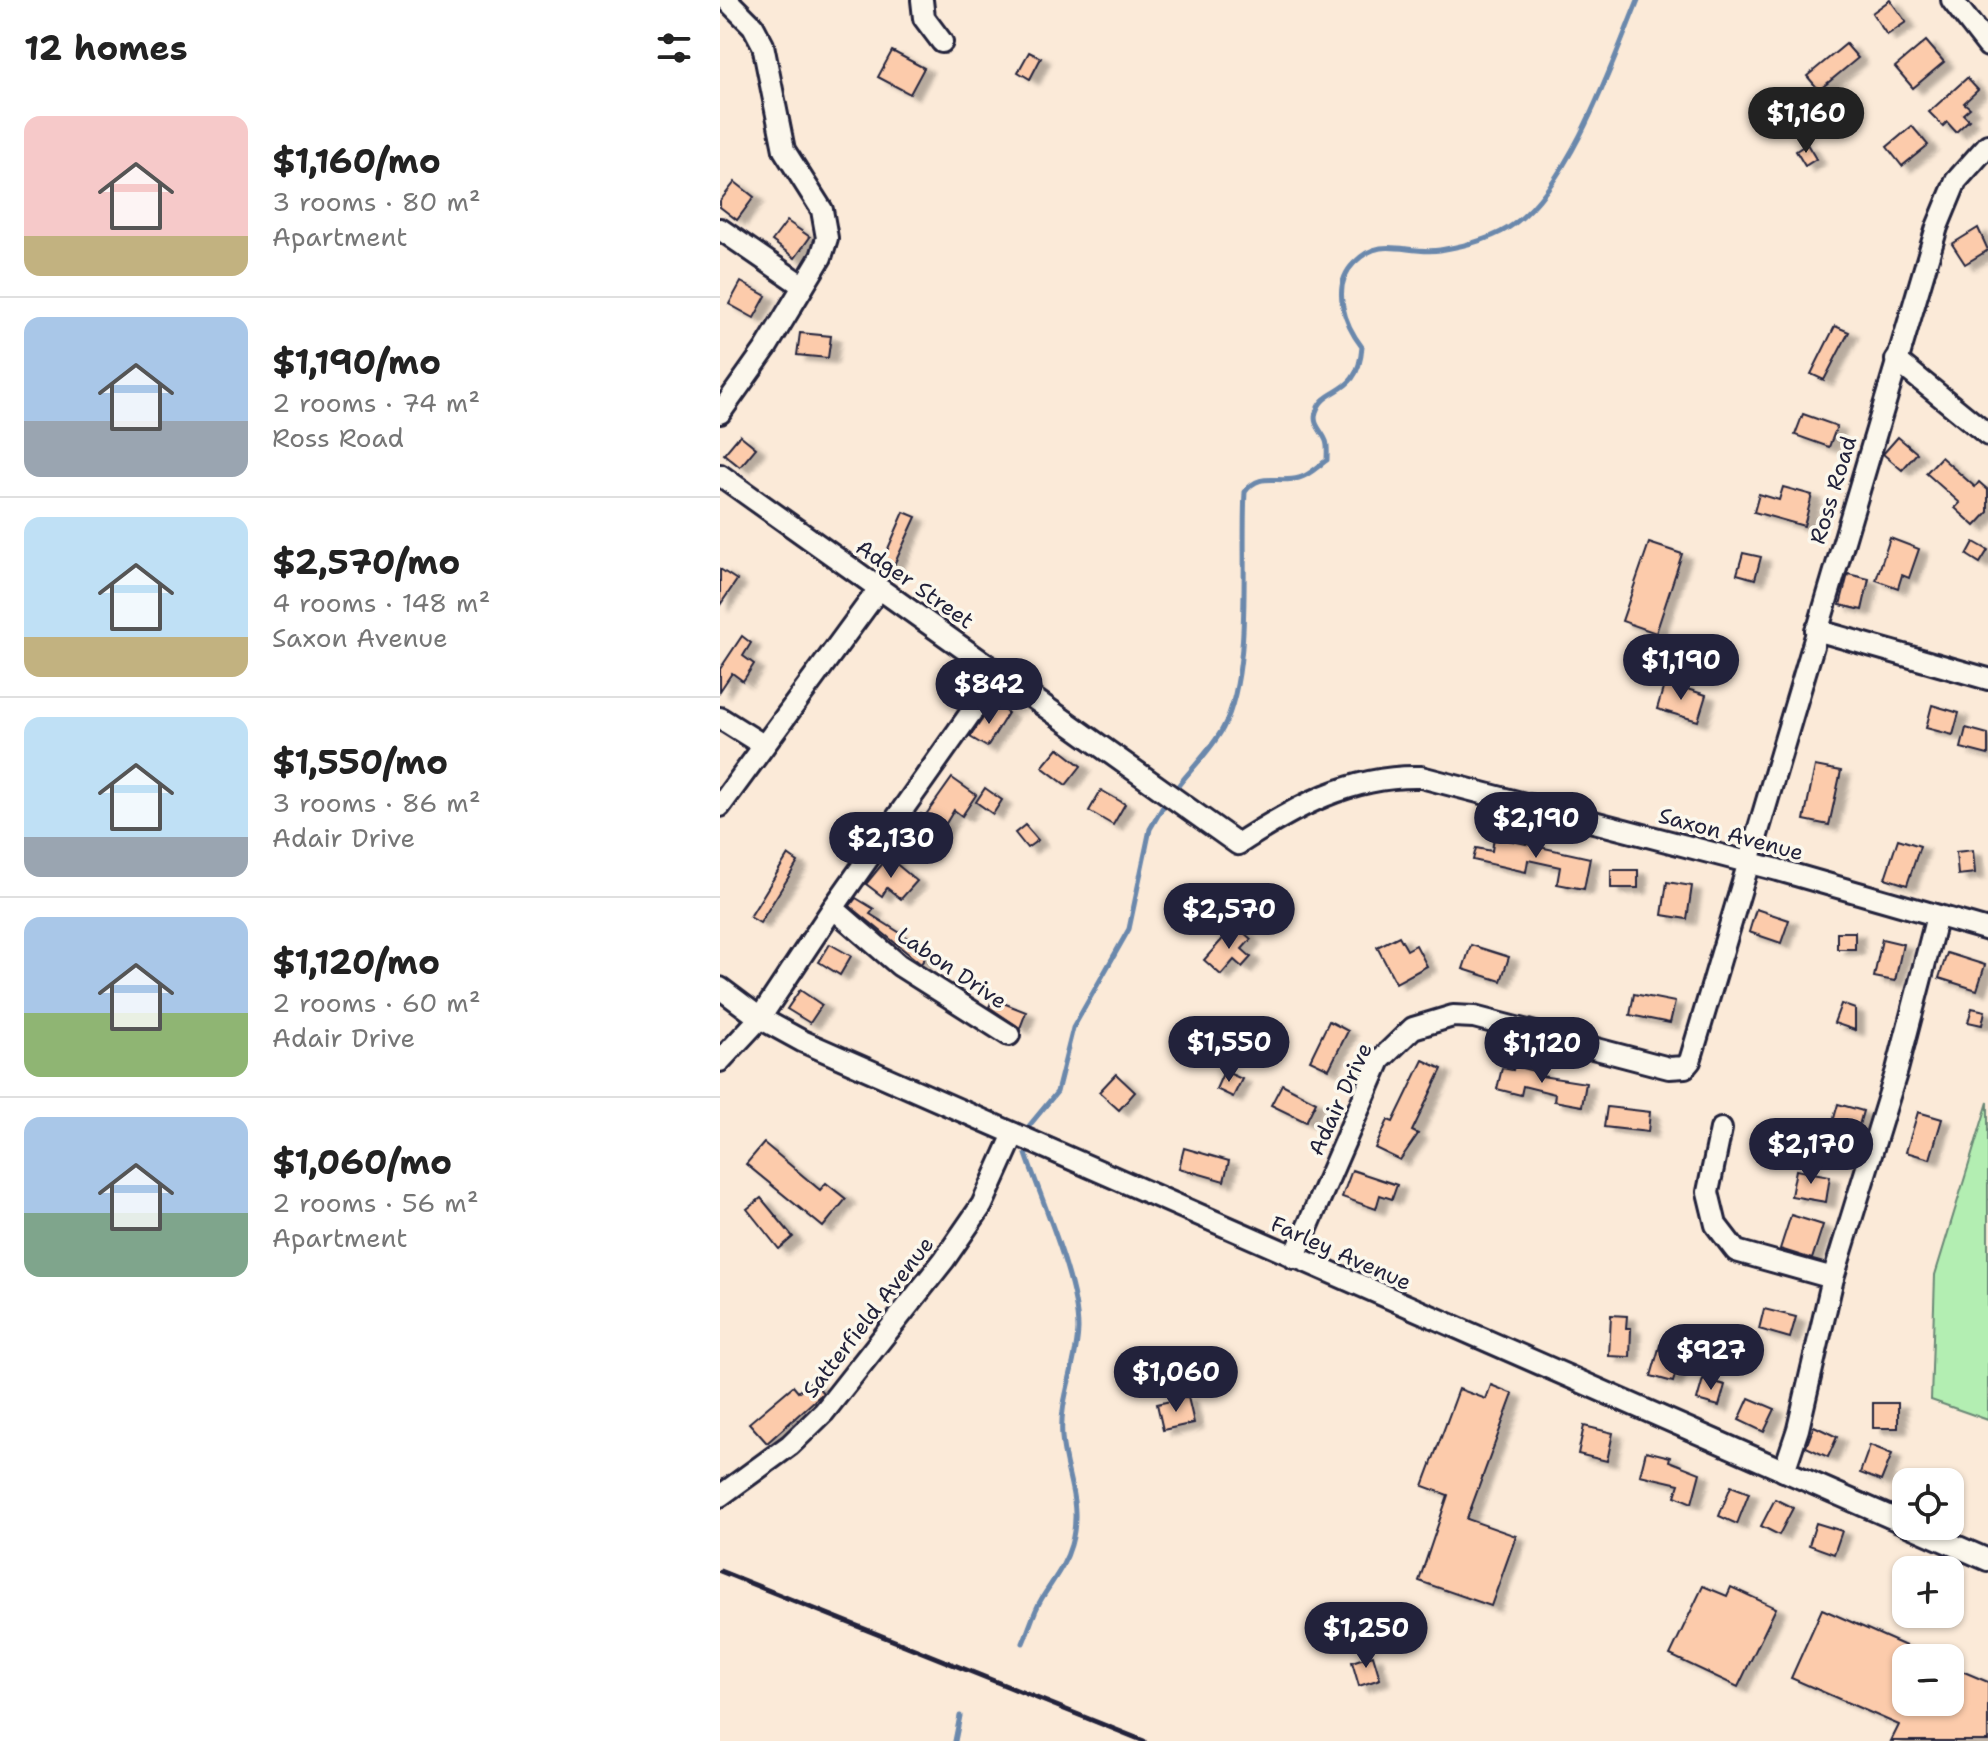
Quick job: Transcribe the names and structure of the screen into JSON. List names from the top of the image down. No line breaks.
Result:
{"streets":{"street":["Ross Road","Adger Street","Saxon Avenue","Labon Drive","Adair Drive","Farley Avenue","Satterfield Avenue"]},"crossings":[["Ross Road","Saxon Avenue"],["Ross Road","Adair Drive"],["Adger Street","Saxon Avenue"],["Saxon Avenue","Adair Drive"],["Adair Drive","Farley Avenue"],["Farley Avenue","Satterfield Avenue"]],"page":{"heading":"12 homes","price":["$1,160","$1,190","$842","$2,190","$2,130","$2,570","$1,550","$1,120","$2,170","$927","$1,060","$1,250"],"list":[{"name":"$1,160/mo","note":"3 rooms · 80 m² · Apartment"},{"name":"$1,190/mo","note":"2 rooms · 74 m² · Ross Road"},{"name":"$2,570/mo","note":"4 rooms · 148 m² · Saxon Avenue"},{"name":"$1,550/mo","note":"3 rooms · 86 m² · Adair Drive"},{"name":"$1,120/mo","note":"2 rooms · 60 m² · Adair Drive"},{"name":"$1,060/mo","note":"2 rooms · 56 m² · Apartment"}],"map_buttons":["+","−"]}}
